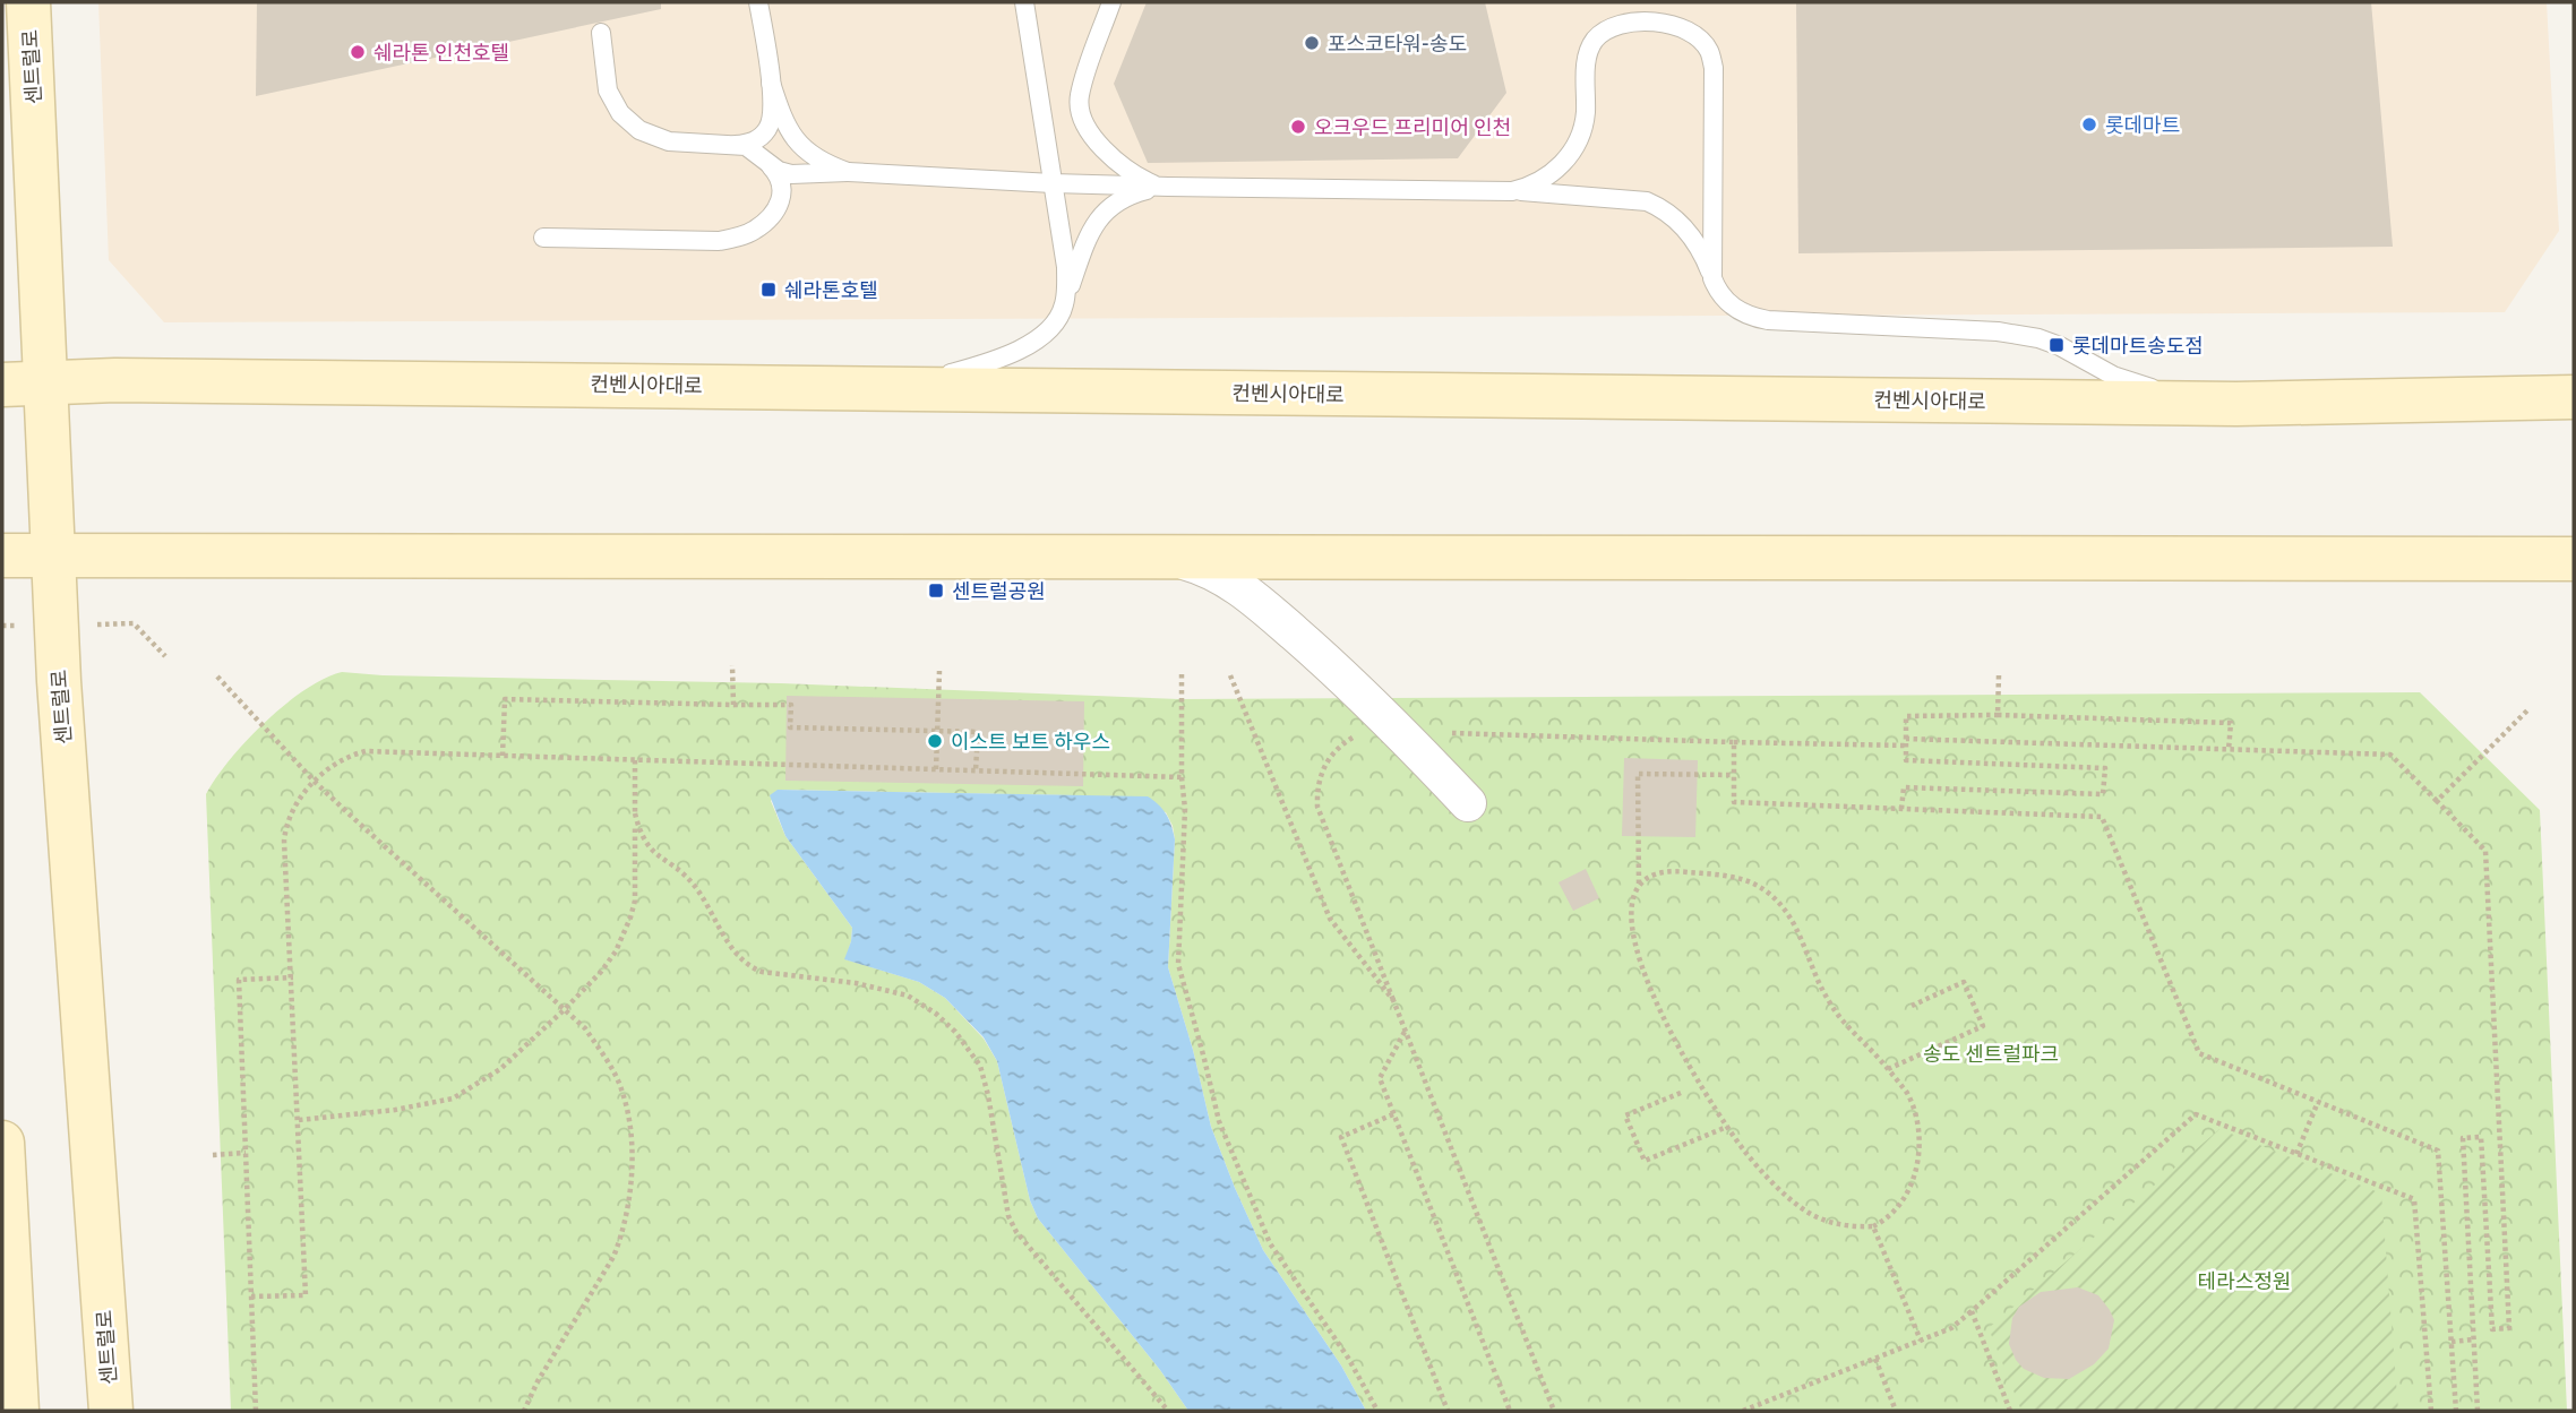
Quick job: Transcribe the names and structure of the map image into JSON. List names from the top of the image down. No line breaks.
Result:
{"streets":{"main road":["센트럴로","컨벤시아대로"]},"crossings":[["센트럴로","컨벤시아대로"]],"parks":["송도 센트럴파크","테라스정원"],"places":{"other":["포스코타워-송도","쉐라톤 인천호텔","롯데마트","오크우드 프리미어 인천","이스트 보트 하우스"],"transit":["쉐라톤호텔","롯데마트송도점","센트럴공원"]}}
